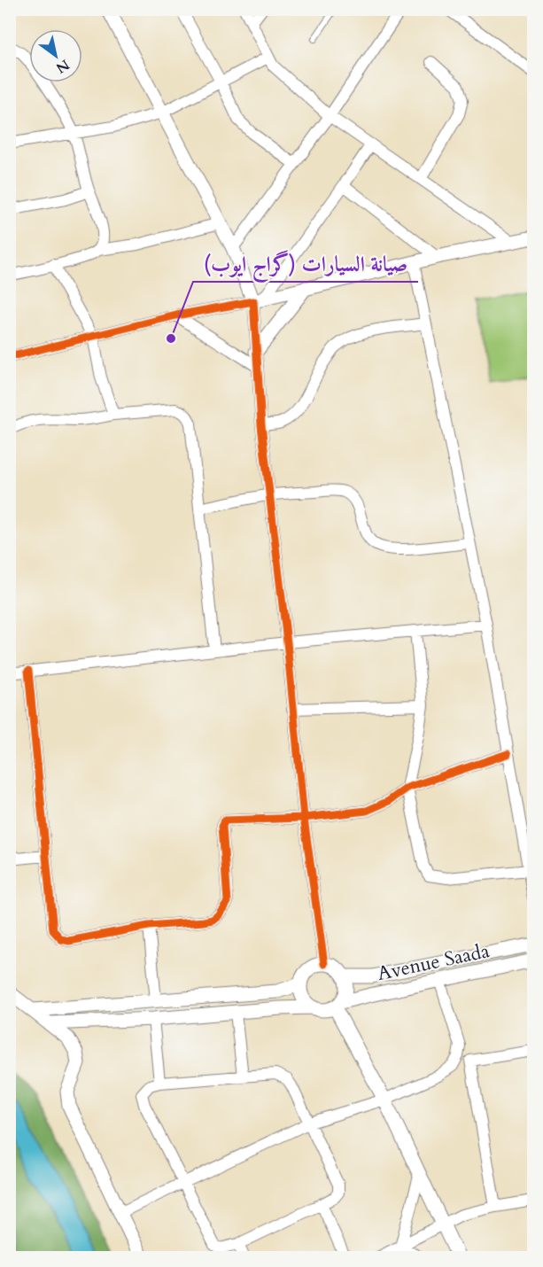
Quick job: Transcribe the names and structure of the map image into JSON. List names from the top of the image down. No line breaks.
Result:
{"streets":{"street":["Avenue Saada"]},"places":["صيانة السيارات (گراج ايوب)"],"north":"bottom right"}
